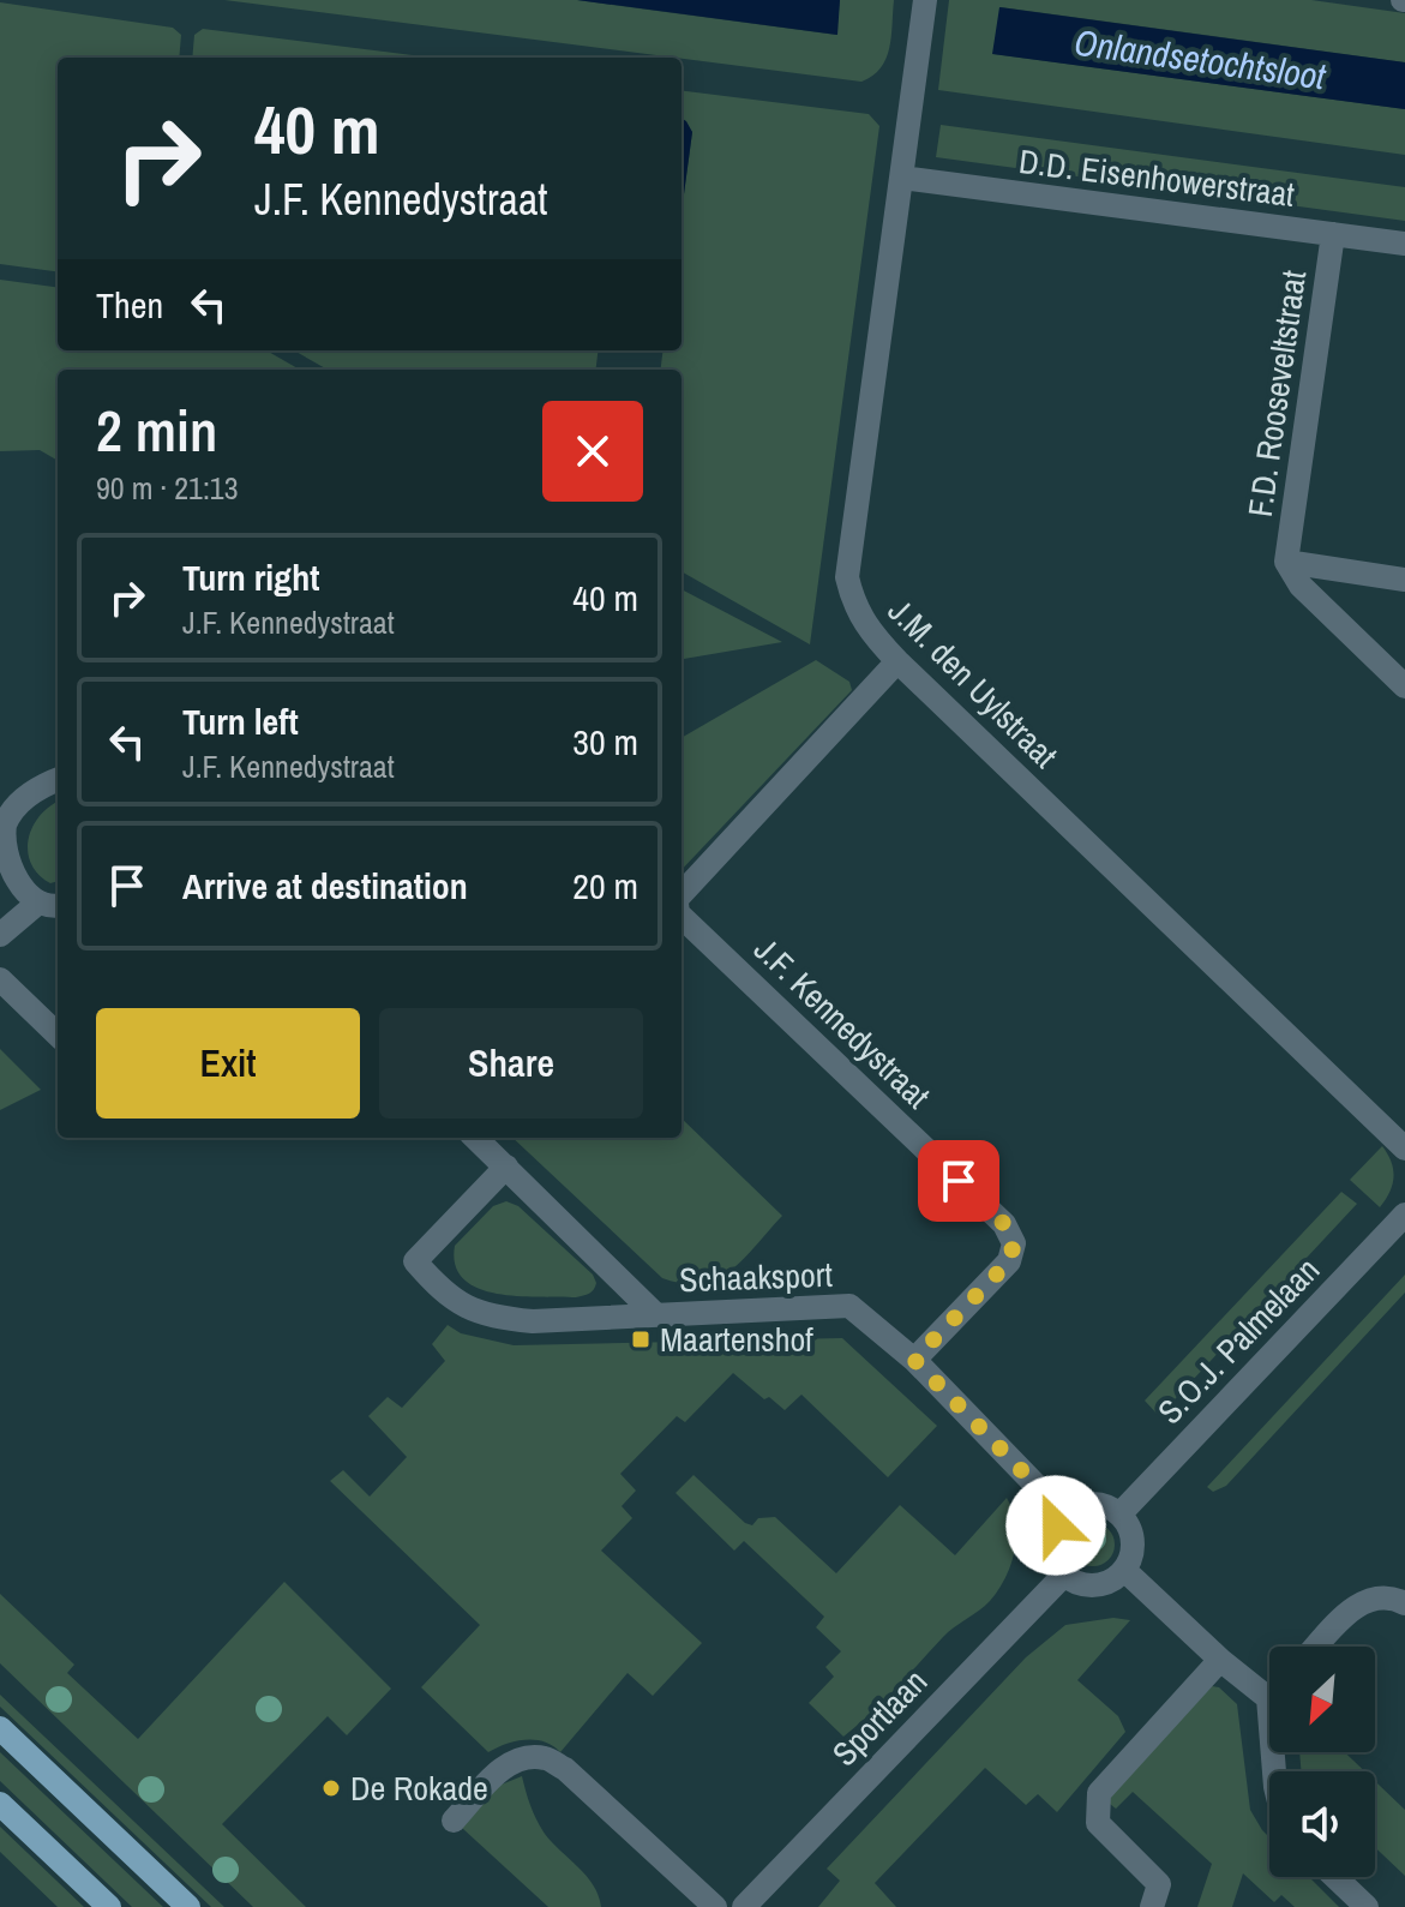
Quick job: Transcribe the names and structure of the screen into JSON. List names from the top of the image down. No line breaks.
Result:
{"streets":{"street":["D.D. Eisenhowerstraat","F.D. Rooseveltstraat","J.M. den Uylstraat","J.F. Kennedystraat","Schaaksport","S.O.J. Palmelaan","Sportlaan"]},"crossings":[["D.D. Eisenhowerstraat","F.D. Rooseveltstraat"],["D.D. Eisenhowerstraat","J.M. den Uylstraat"],["J.M. den Uylstraat","J.F. Kennedystraat"],["J.F. Kennedystraat","Schaaksport"],["Schaaksport","S.O.J. Palmelaan"],["Schaaksport","Sportlaan"],["S.O.J. Palmelaan","Sportlaan"]],"water":["Onlandsetochtsloot"],"places":{"transit":["Maartenshof"],"other":["De Rokade"]},"north":"bottom left","page":{"turn":["40 m","J.F. Kennedystraat"],"then":"Then","heading":["2 min","90 m · 21:13"],"list":[{"name":"Turn right","note":"J.F. Kennedystraat","value":"40 m"},{"name":"Turn left","note":"J.F. Kennedystraat","value":"30 m"},{"name":"Arrive at destination","value":"20 m"}],"buttons":["Exit","Share"]}}
